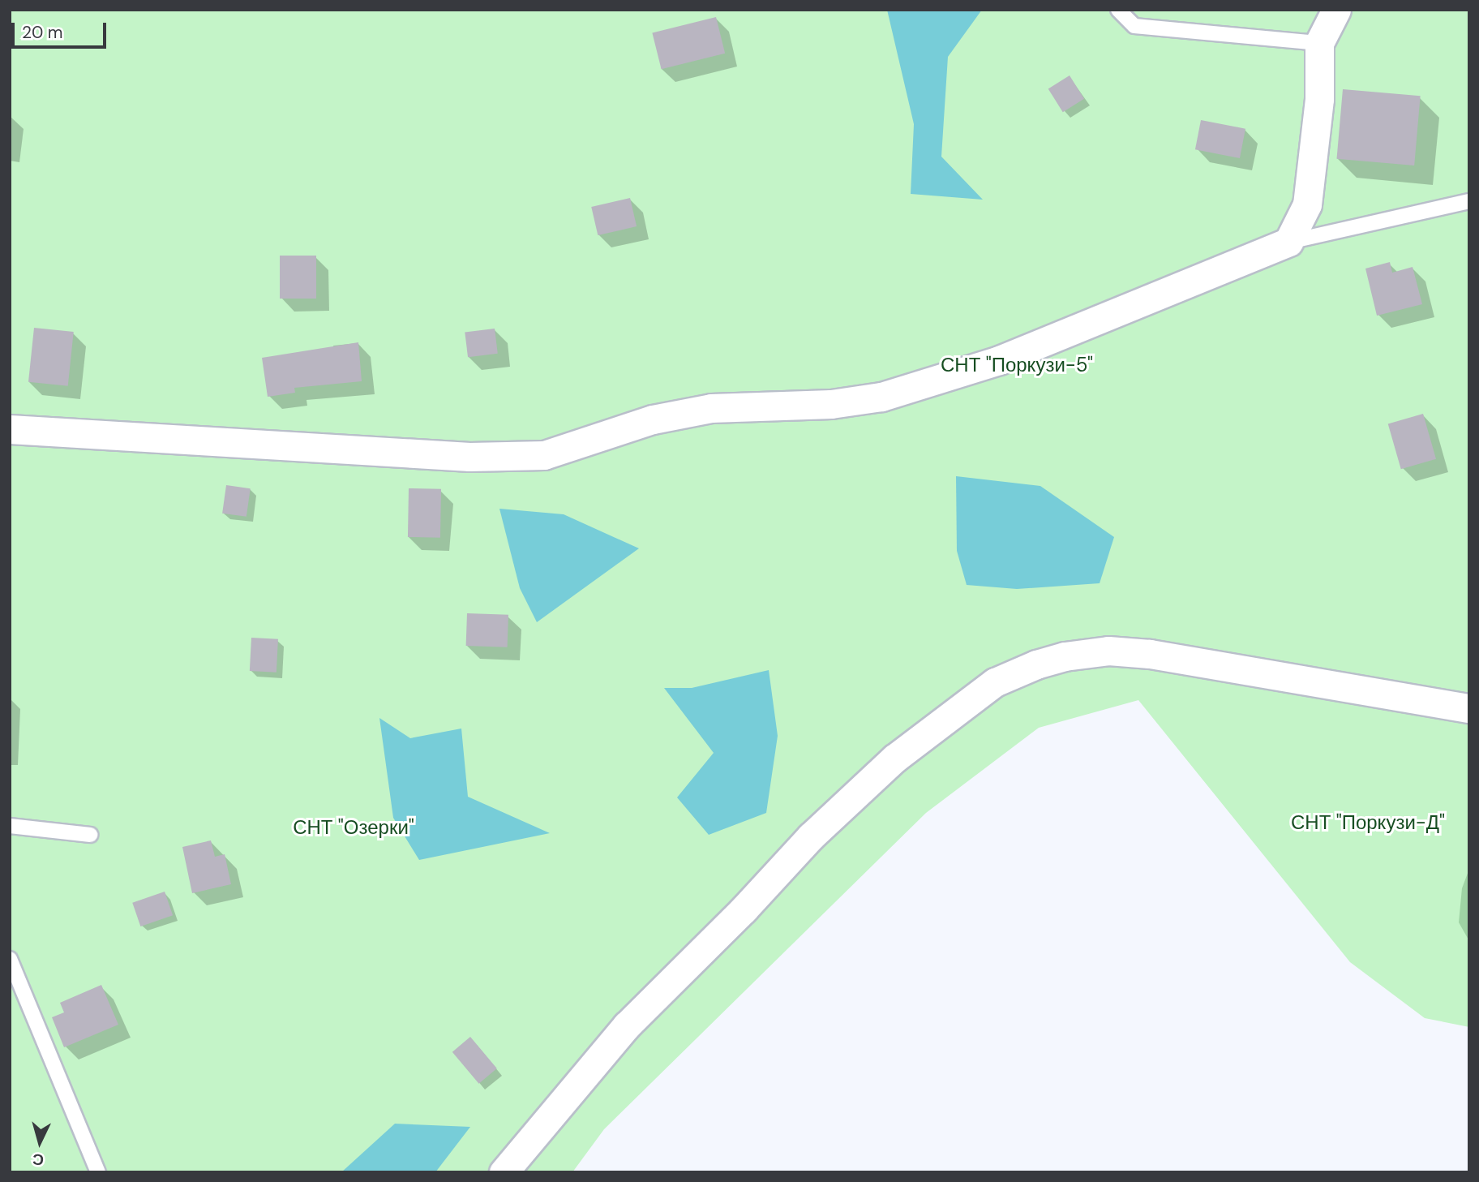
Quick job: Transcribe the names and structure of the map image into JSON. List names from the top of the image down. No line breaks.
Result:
{"parks":["СНТ \"Поркузи-5\"","СНТ \"Поркузи-Д\"","СНТ \"Озерки\""],"scale_bar":"20 m","north":"bottom"}
